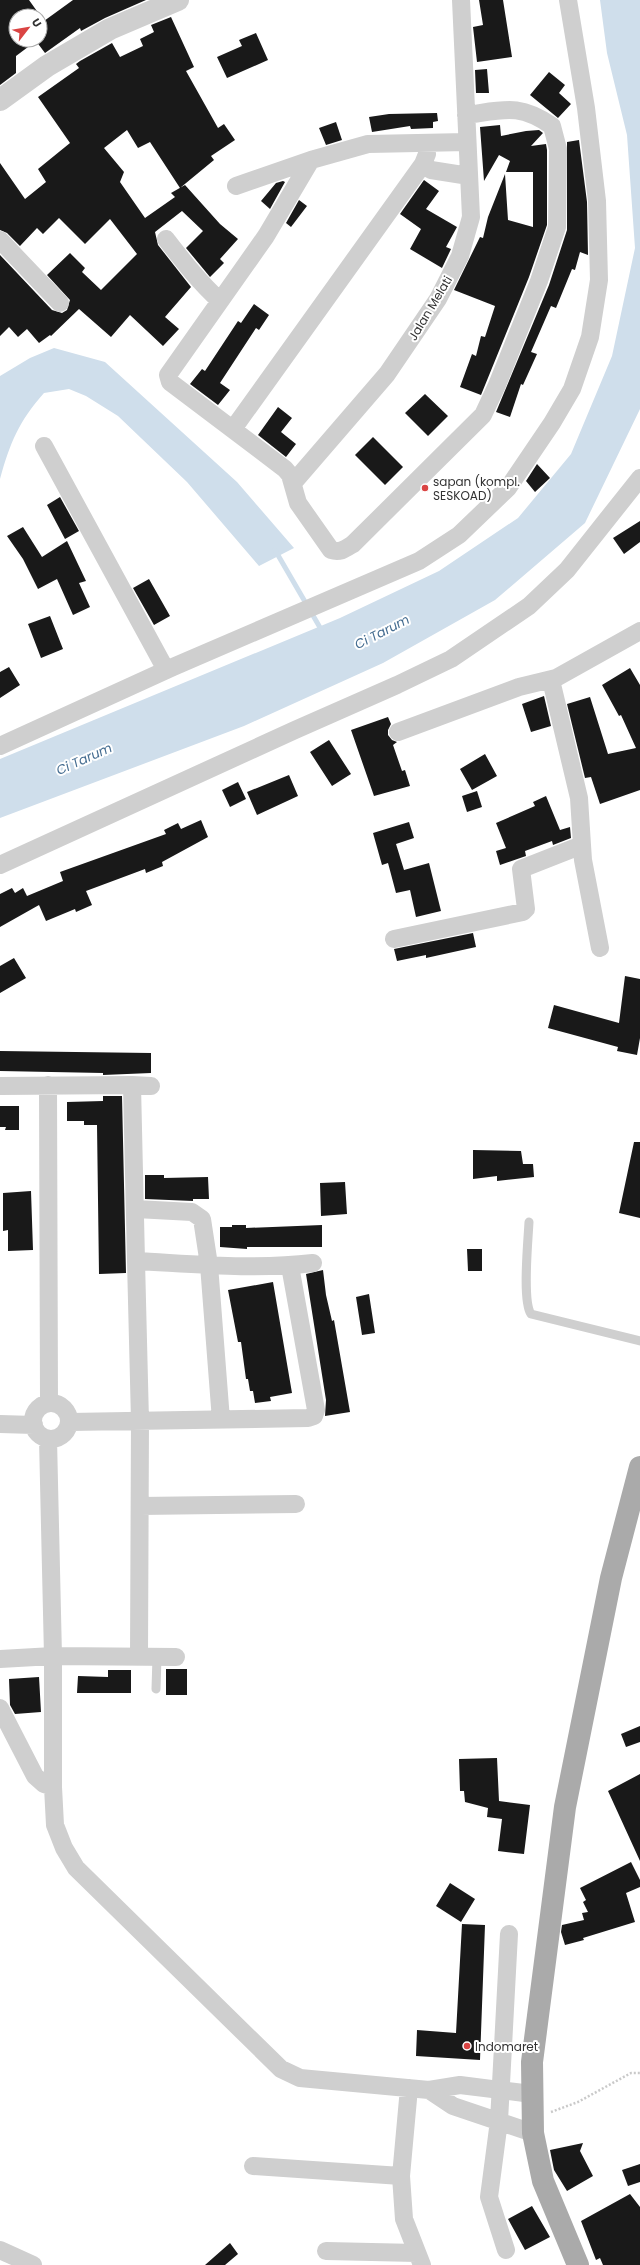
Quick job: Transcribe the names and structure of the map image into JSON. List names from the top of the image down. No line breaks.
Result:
{"streets":{"street":["Jalan Melati"]},"water":["Ci Tarum"],"places":["sapan (kompl. SESKOAD)","Indomaret"],"north":"top right"}
